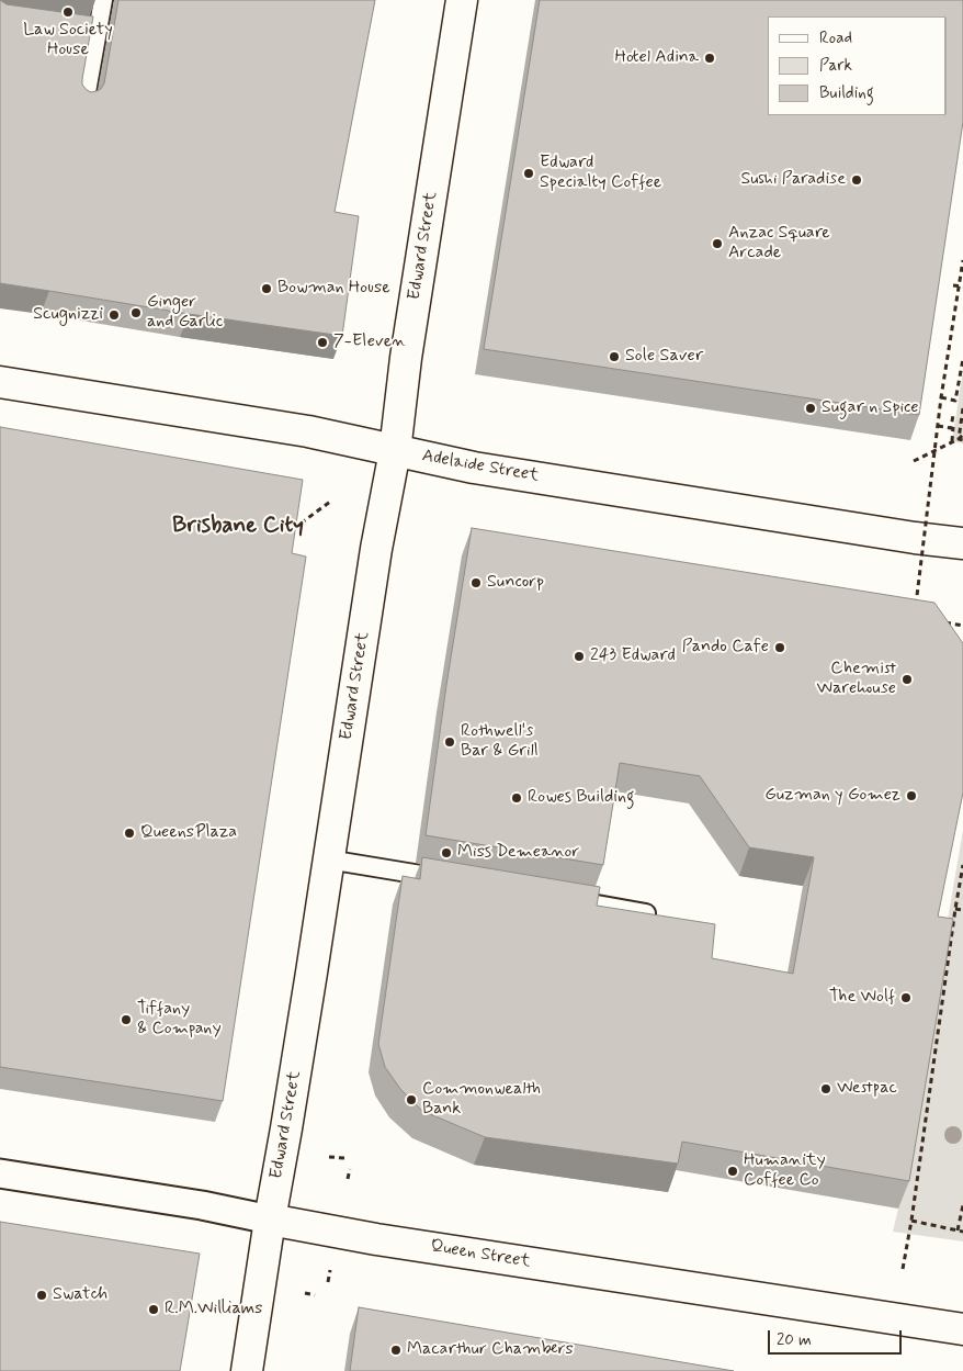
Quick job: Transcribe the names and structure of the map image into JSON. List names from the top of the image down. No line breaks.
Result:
{"streets":{"street":["Edward Street","Adelaide Street","Queen Street"]},"crossings":[["Edward Street","Adelaide Street"],["Edward Street","Queen Street"]],"districts":["Brisbane City"],"places":["Law Society House","Hotel Adina","Edward Specialty Coffee","Sushi Paradise","Anzac Square Arcade","Bowman House","Ginger and Garlic","Scugnizzi","7-Eleven","Sole Saver","Sugar n Spice","Suncorp","Pando Cafe","243 Edward","Chemist Warehouse","Rothwell's Bar & Grill","Guzman y Gomez","Rowes Building","QueensPlaza","Miss Demeanor","The Wolf","Tiffany & Company","Westpac","Commonwealth Bank","Humanity Coffee Co","Swatch","R.M.Williams","Macarthur Chambers"],"legend":["Road","Park","Building"],"scale_bar":"20 m"}
